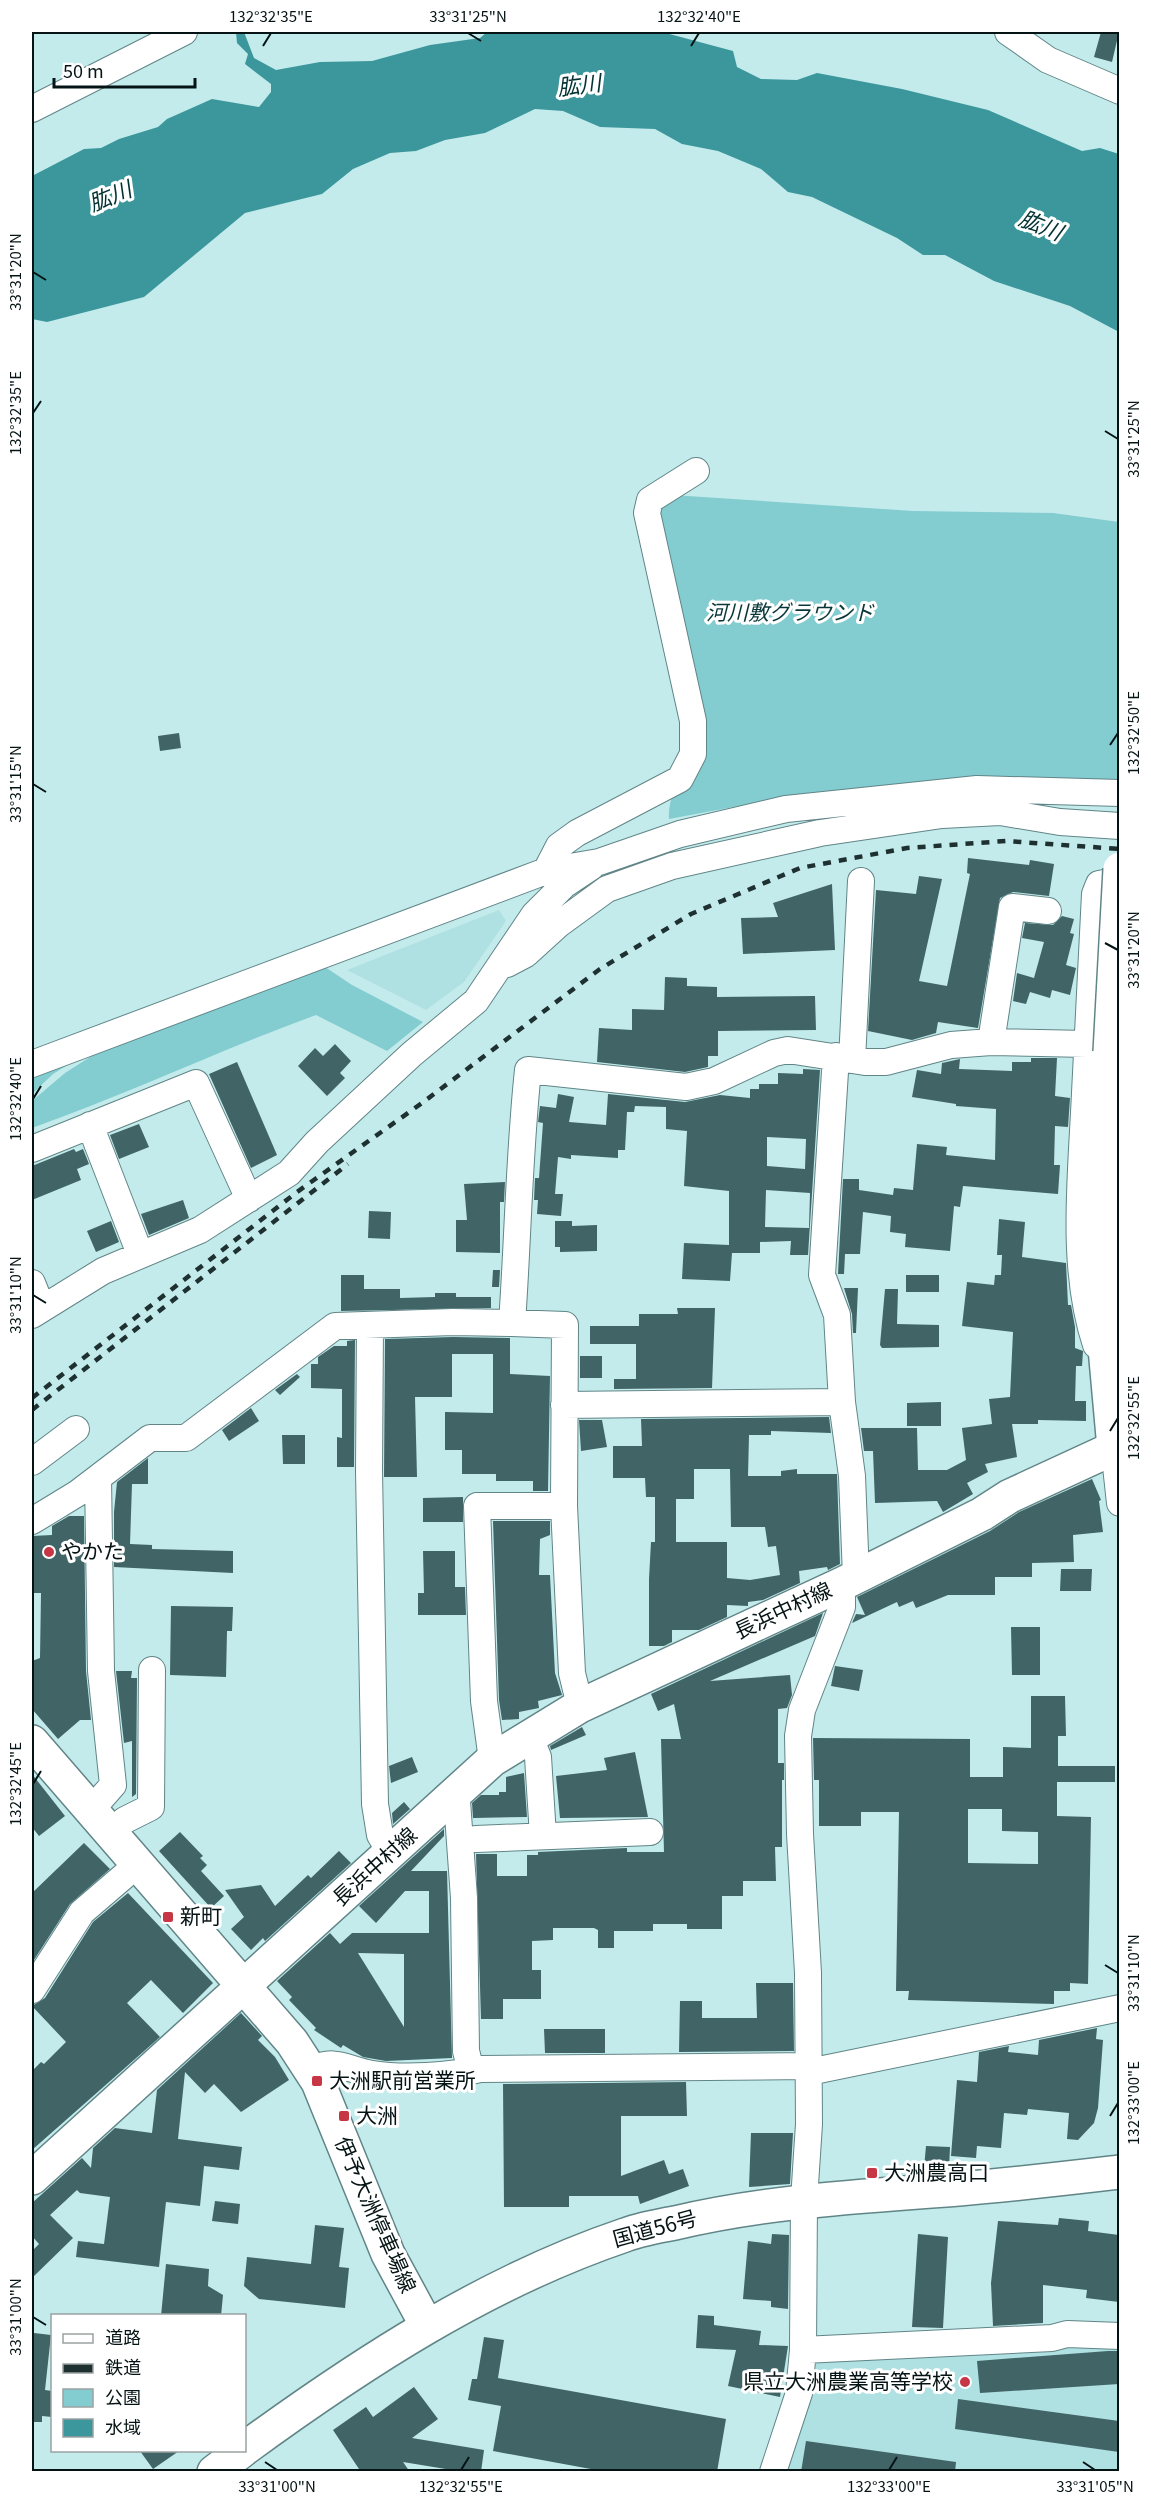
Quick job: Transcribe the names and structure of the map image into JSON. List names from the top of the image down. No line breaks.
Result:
{"streets":{"main road":["長浜中村線","伊予大洲停車場線","国道56号"]},"crossings":[["長浜中村線","伊予大洲停車場線"],["伊予大洲停車場線","国道56号"]],"water":["肱川"],"parks":["河川敷グラウンド"],"places":{"other":["やかた","県立大洲農業高等学校"],"transit":["新町","大洲駅前営業所","大洲","大洲農高口"]},"legend":["道路","鉄道","公園","水域"],"scale_bar":"50 m","coordinates":["132°32'35\"E","33°31'25\"N","132°32'40\"E","33°31'20\"N","132°32'50\"E","33°31'15\"N","33°31'10\"N","132°32'55\"E","132°32'45\"E","132°33'00\"E","33°31'00\"N","33°31'05\"N"]}
